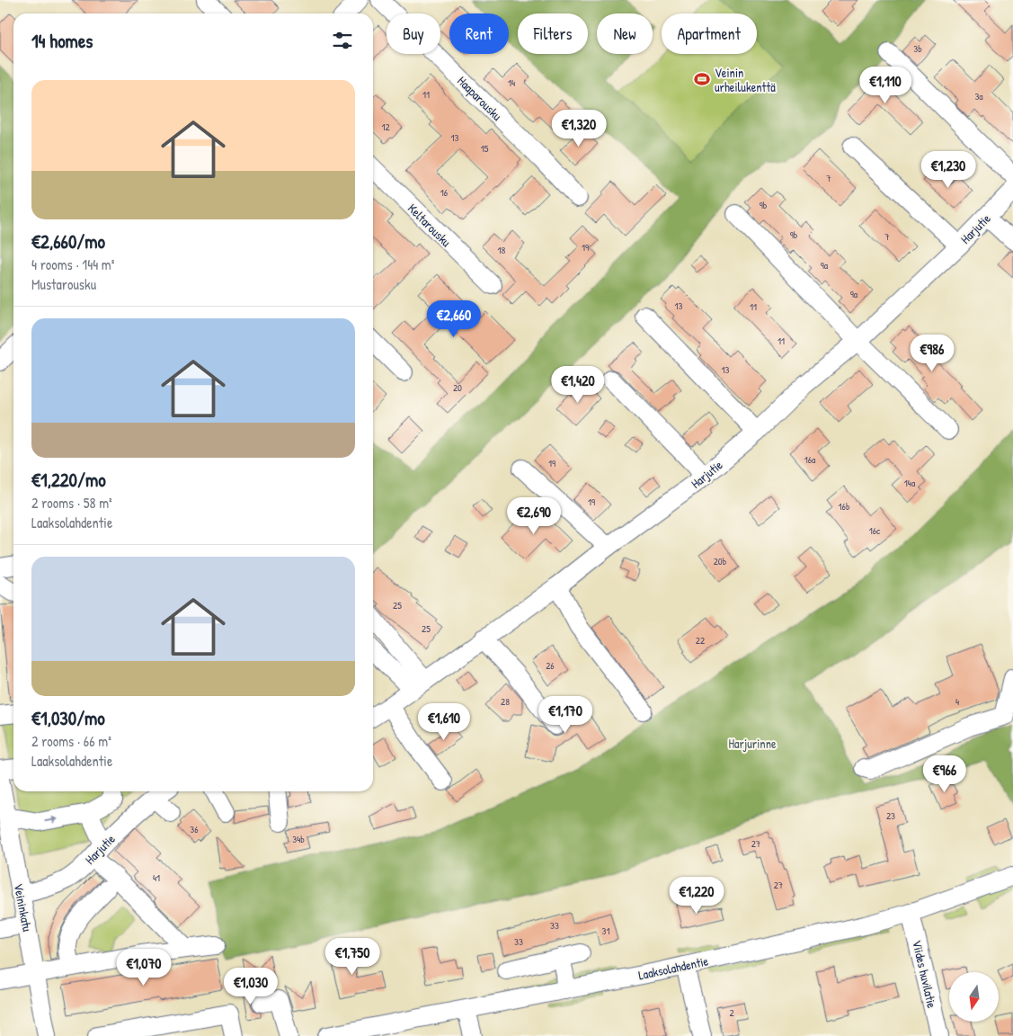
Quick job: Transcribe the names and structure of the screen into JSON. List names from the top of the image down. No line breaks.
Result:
{"streets":{"street":["Haaparousku","Keltarousku","Harjutie","Veininkatu","Laaksolahdentie","Viides huvilatie"]},"crossings":[["Harjutie","Veininkatu"],["Laaksolahdentie","Viides huvilatie"]],"parks":["Harjurinne"],"places":{"sports":["Veinin urheilukenttä"]},"house_numbers":["3b","14","11","3a","12","13","15","7","16","9b","9b","7","19","18","9a","9a","13","11","11","13","20","16a","19","14a","19","16b","16c","20b","25","25","22","26","28","4","23","36","34b","27","41","27","33","31","33","2"],"north":"bottom","page":{"chip":["Buy","Rent","Filters","New","Apartment"],"heading":"14 homes","price":["€1,110","€1,320","€1,230","€2,660","€986","€1,420","€2,690","€1,170","€1,610","€966","€1,220","€1,750","€1,070","€1,030"],"list":[{"name":"€2,660/mo","note":"4 rooms · 144 m² · Mustarousku"},{"name":"€1,220/mo","note":"2 rooms · 58 m² · Laaksolahdentie"},{"name":"€1,030/mo","note":"2 rooms · 66 m² · Laaksolahdentie"}]}}
